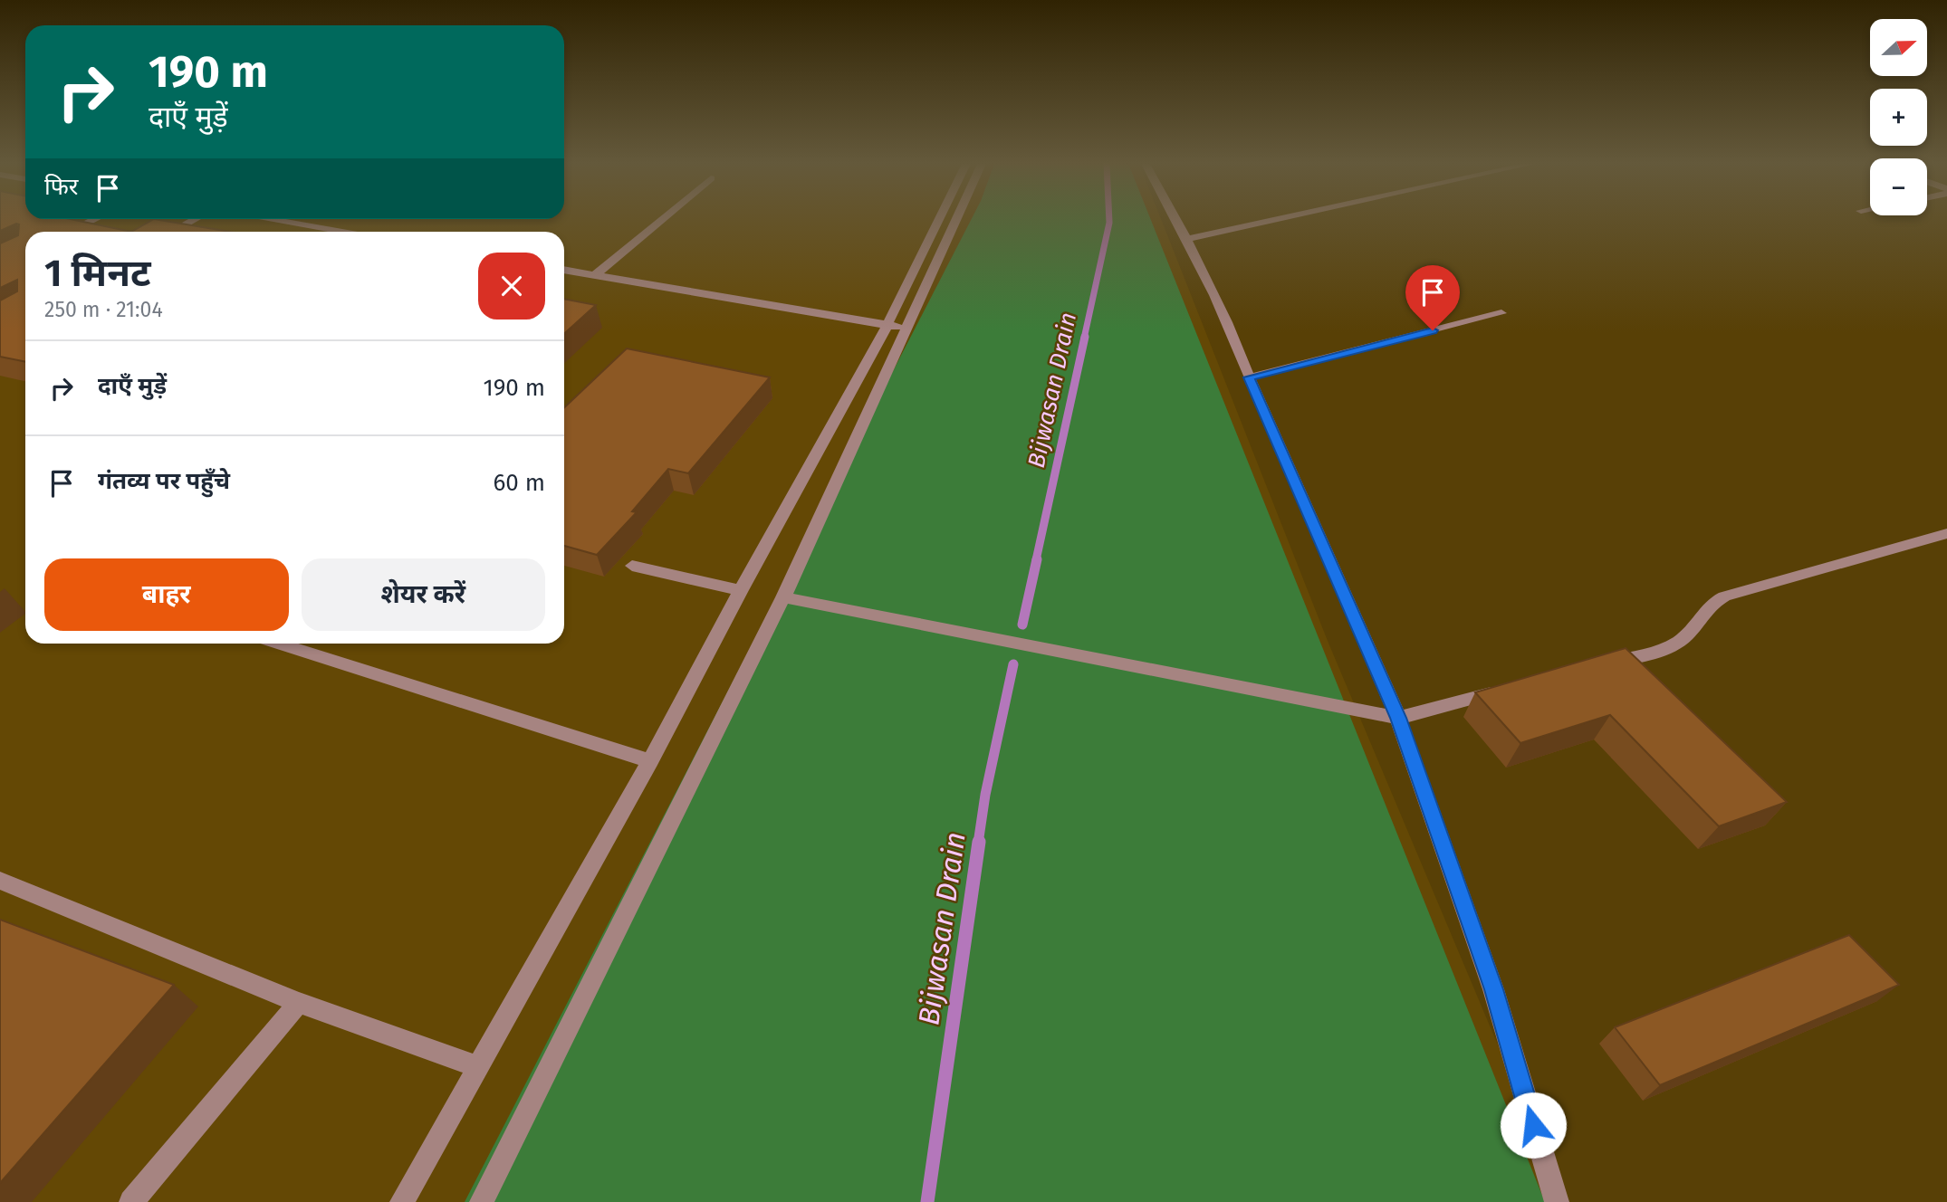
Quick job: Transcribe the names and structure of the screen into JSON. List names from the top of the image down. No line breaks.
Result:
{"water":["Bijwasan Drain"],"north":"right","page":{"map_buttons":["+","−"],"turn":["190 m","दाएँ मुड़ें"],"then":"फिर","heading":["1 मिनट","250 m · 21:04"],"list":[{"name":"दाएँ मुड़ें","value":"190 m"},{"name":"गंतव्य पर पहुँचे","value":"60 m"}],"buttons":["बाहर","शेयर करें"]}}
